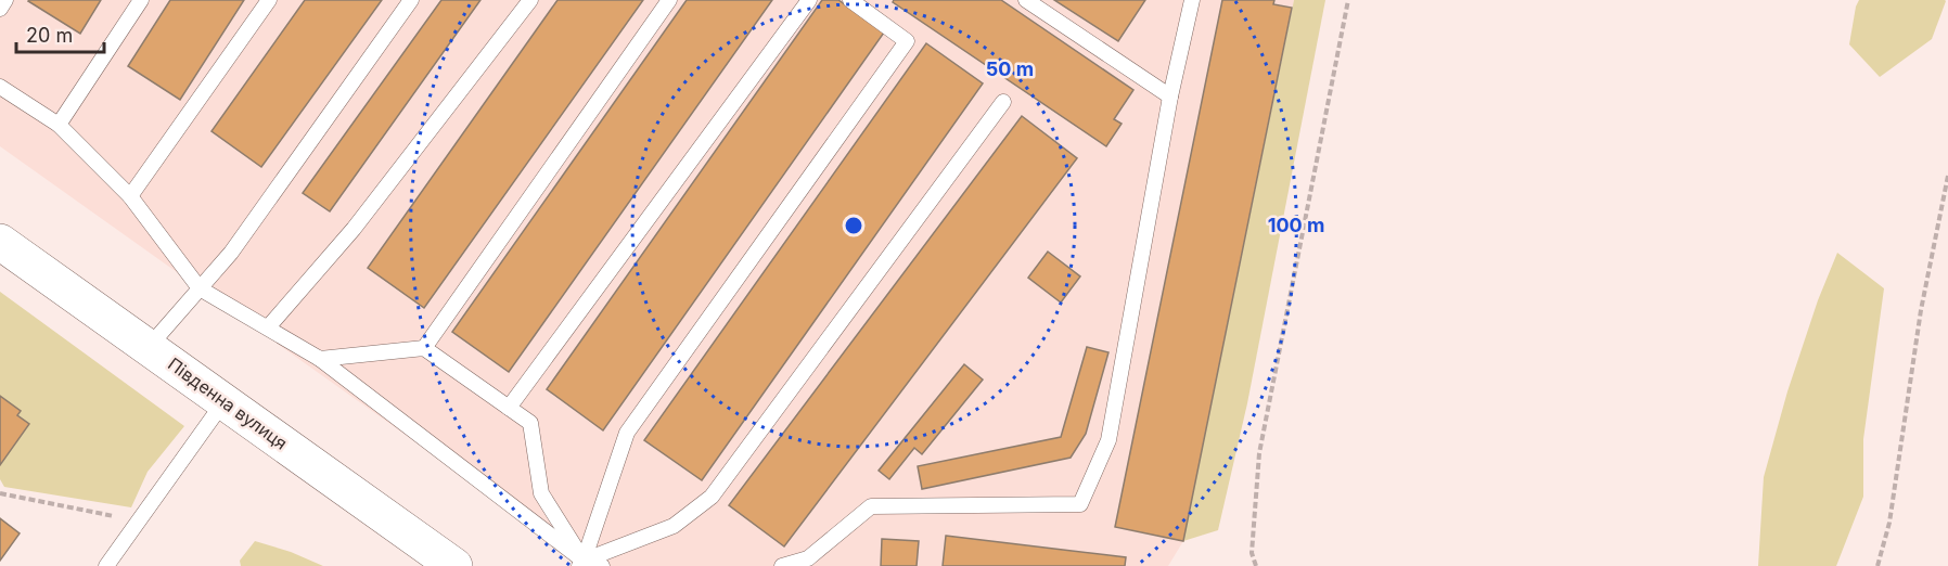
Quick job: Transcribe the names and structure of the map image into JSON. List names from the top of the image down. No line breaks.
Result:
{"streets":{"street":["Південна вулиця"]},"scale_bar":"20 m","rings":["50 m","100 m"]}
